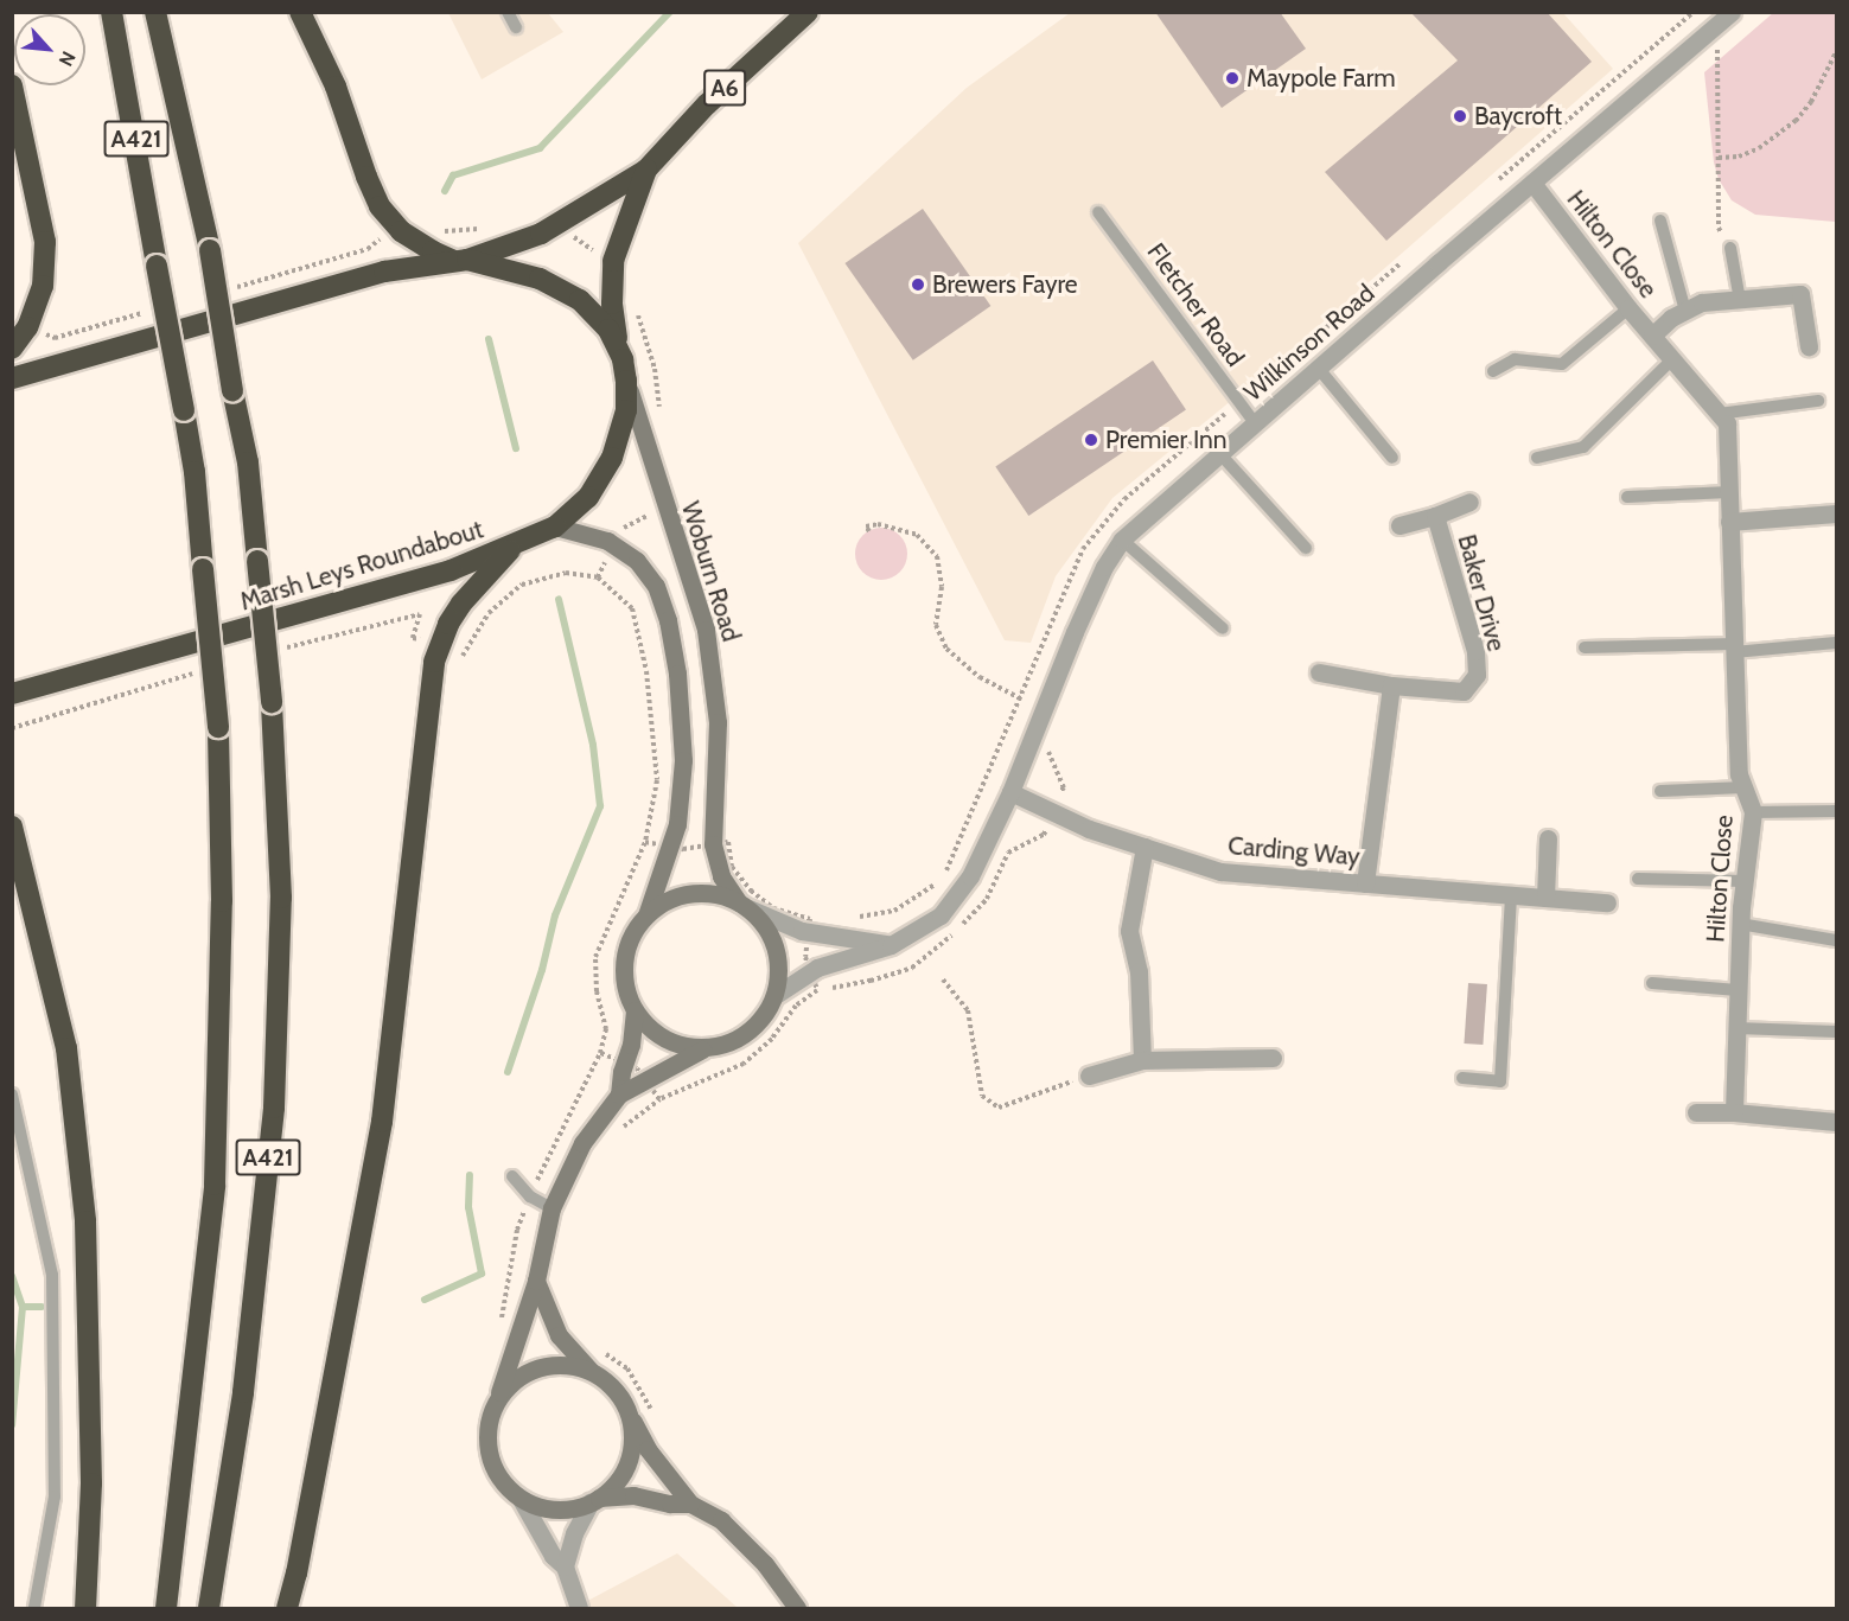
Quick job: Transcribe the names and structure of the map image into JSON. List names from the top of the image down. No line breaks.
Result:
{"streets":{"highway":["A6","A421","Marsh Leys Roundabout"],"main road":["Woburn Road"],"street":["Hilton Close","Wilkinson Road","Baker Drive","Carding Way"],"lane":["Fletcher Road"]},"crossings":[["A6","Marsh Leys Roundabout"],["A6","Woburn Road"],["Hilton Close","Wilkinson Road"],["Fletcher Road","Wilkinson Road"],["Wilkinson Road","Woburn Road"],["Wilkinson Road","Carding Way"],["Marsh Leys Roundabout","Woburn Road"]],"places":["Maypole Farm","Baycroft","Brewers Fayre","Premier Inn"],"north":"bottom right"}
